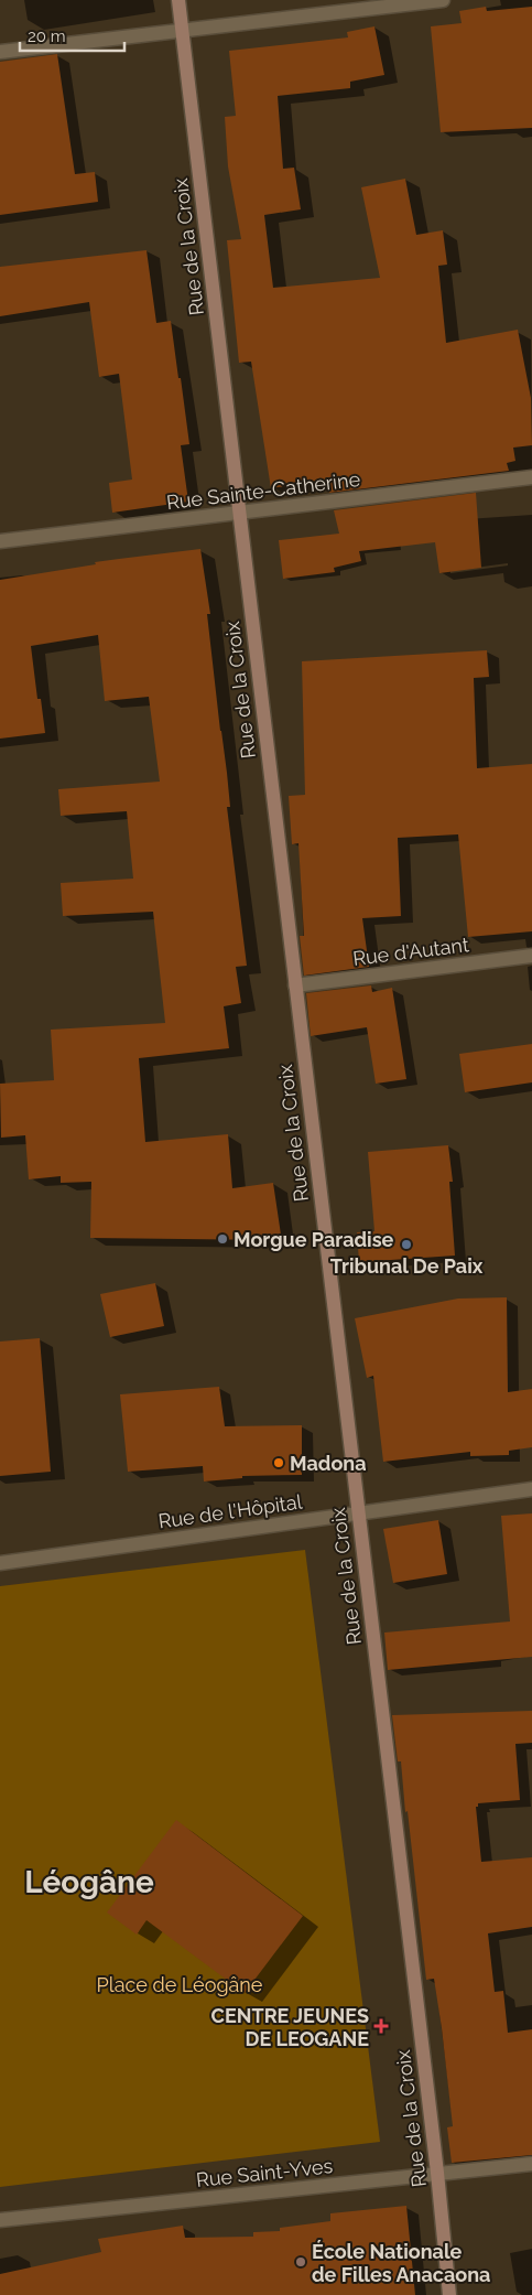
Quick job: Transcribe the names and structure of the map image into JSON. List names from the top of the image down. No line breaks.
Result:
{"streets":{"street":["Rue de la Croix","Rue Sainte-Catherine","Rue d'Autant","Rue de l'Hôpital","Rue Saint-Yves"]},"crossings":[["Rue de la Croix","Rue Sainte-Catherine"],["Rue de la Croix","Rue d'Autant"],["Rue de la Croix","Rue de l'Hôpital"],["Rue de la Croix","Rue Saint-Yves"]],"districts":["Léogâne"],"parks":["Place de Léogâne"],"places":{"other":["Morgue Paradise","Tribunal De Paix","Madona","École Nationale de Filles Anacaona"],"health":["CENTRE JEUNES DE LEOGANE"]},"scale_bar":"20 m"}
